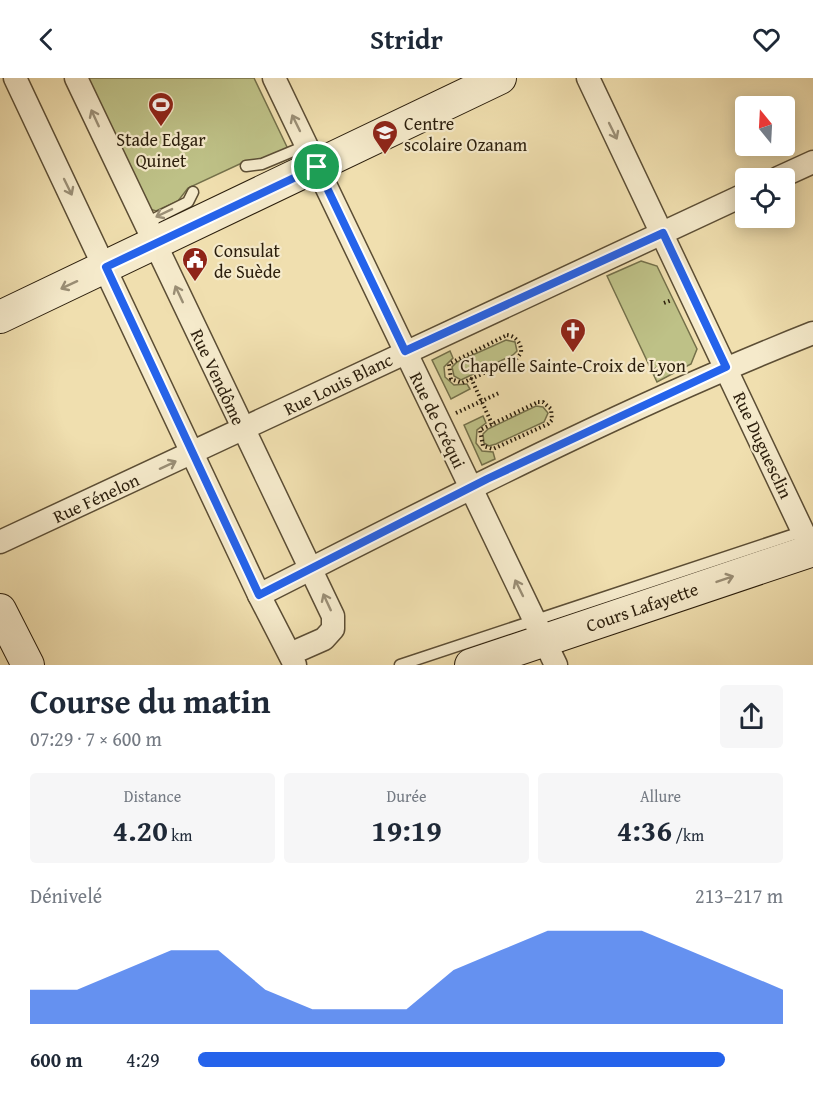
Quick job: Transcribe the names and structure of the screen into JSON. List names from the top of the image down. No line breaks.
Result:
{"streets":{"street":["Rue Vendôme","Rue Louis Blanc","Rue de Créqui","Rue Duguesclin","Rue Fénelon","Cours Lafayette"]},"crossings":[["Rue Vendôme","Rue Louis Blanc"],["Rue Vendôme","Rue Fénelon"],["Rue Louis Blanc","Rue de Créqui"],["Rue Louis Blanc","Rue Duguesclin"],["Rue Louis Blanc","Rue Fénelon"],["Rue de Créqui","Cours Lafayette"],["Rue Duguesclin","Cours Lafayette"]],"one_way":["Rue de Créqui","Rue Fénelon"],"places":{"sports":["Stade Edgar Quinet"],"school or university":["Centre scolaire Ozanam"],"public building":["Consulat de Suède"],"church":["Chapelle Sainte-Croix de Lyon"]},"north":"top","page":{"header":"Stridr","heading":["Course du matin","07:29 · 7 × 600 m"],"stats":[["Distance","4.20 km"],["Durée","19:19"],["Allure","4:36 /km"]],"chart":["Dénivelé","213–217 m"],"list":[{"name":"600 m","note":"4:29"}]}}
